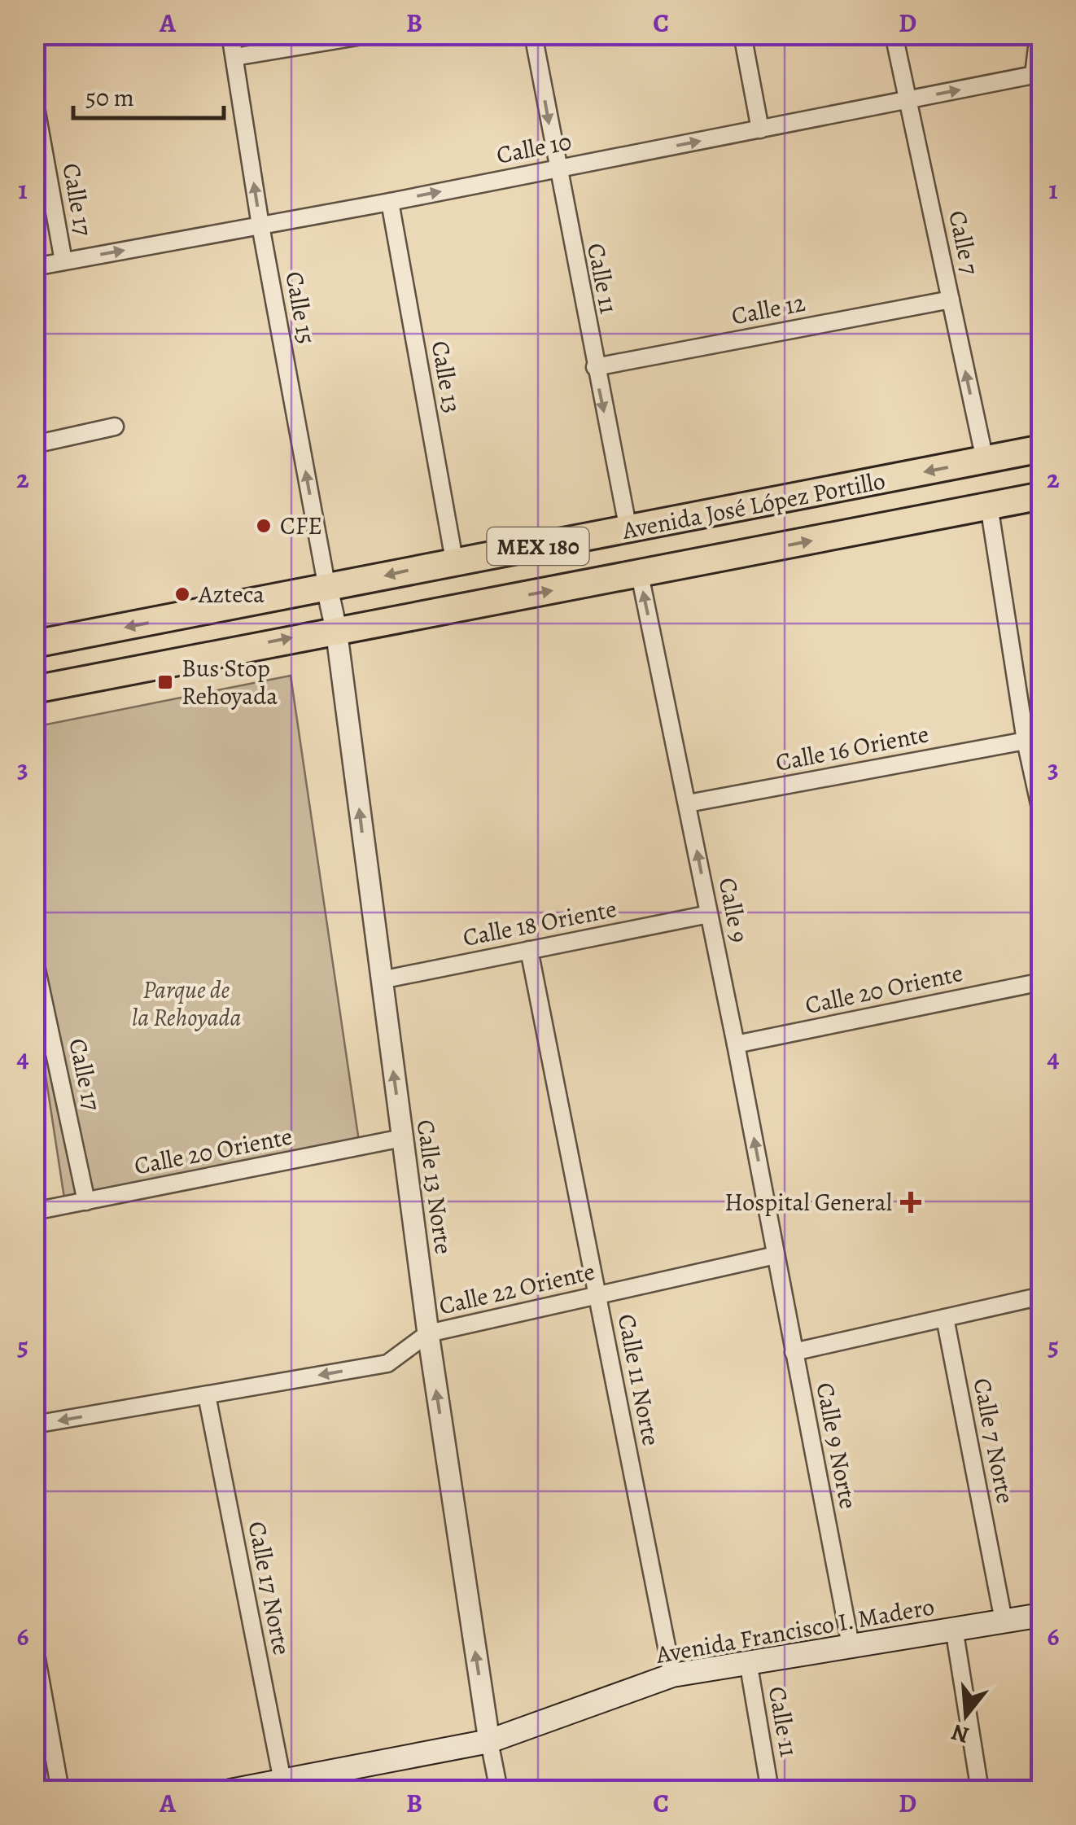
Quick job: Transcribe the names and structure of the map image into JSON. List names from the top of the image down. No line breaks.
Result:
{"streets":{"main road":["Avenida José López Portillo","MEX 180","Avenida Francisco I. Madero"],"street":["Calle 10","Calle 17","Calle 7","Calle 11","Calle 15","Calle 12","Calle 13","Calle 16 Oriente","Calle 9","Calle 18 Oriente","Calle 20 Oriente","Calle 13 Norte","Calle 22 Oriente","Calle 11 Norte","Calle 7 Norte","Calle 9 Norte","Calle 17 Norte"]},"crossings":[["Calle 10","Calle 17"],["Calle 10","Calle 7"],["Calle 10","Calle 11"],["Calle 10","Calle 15"],["Calle 10","Calle 13"],["Calle 17","Calle 20 Oriente"],["Calle 7","Calle 12"],["Calle 7","Avenida José López Portillo"],["Calle 11","Calle 12"],["Calle 11","Avenida José López Portillo"],["Calle 11","Avenida Francisco I. Madero"],["Calle 15","Avenida José López Portillo"],["Calle 15","Calle 13 Norte"],["Calle 13","Avenida José López Portillo"],["Avenida José López Portillo","Calle 9"],["Avenida José López Portillo","Calle 13 Norte"],["Calle 16 Oriente","Calle 9"],["Calle 9","Calle 18 Oriente"],["Calle 9","Calle 20 Oriente"],["Calle 9","Calle 22 Oriente"],["Calle 9","Calle 9 Norte"],["Calle 18 Oriente","Calle 13 Norte"],["Calle 18 Oriente","Calle 11 Norte"],["Calle 20 Oriente","Calle 13 Norte"],["Calle 13 Norte","Calle 22 Oriente"],["Calle 13 Norte","Avenida Francisco I. Madero"],["Calle 22 Oriente","Calle 11 Norte"],["Calle 22 Oriente","Calle 9 Norte"],["Calle 22 Oriente","Calle 17 Norte"],["Calle 11 Norte","Avenida Francisco I. Madero"],["Calle 7 Norte","Avenida Francisco I. Madero"],["Calle 9 Norte","Avenida Francisco I. Madero"],["Calle 17 Norte","Avenida Francisco I. Madero"]],"one_way":["Calle 10","Calle 7","Calle 11","Calle 15","Calle 9","Calle 13 Norte","Calle 22 Oriente"],"parks":["Parque de la Rehoyada"],"places":{"other":["CFE","Azteca"],"transit":["Bus Stop Rehoyada"],"health":["Hospital General"]},"scale_bar":"50 m","north":"bottom","grid":{"columns":["A","B","C","D"],"rows":["1","2","3","4","5","6"]}}
